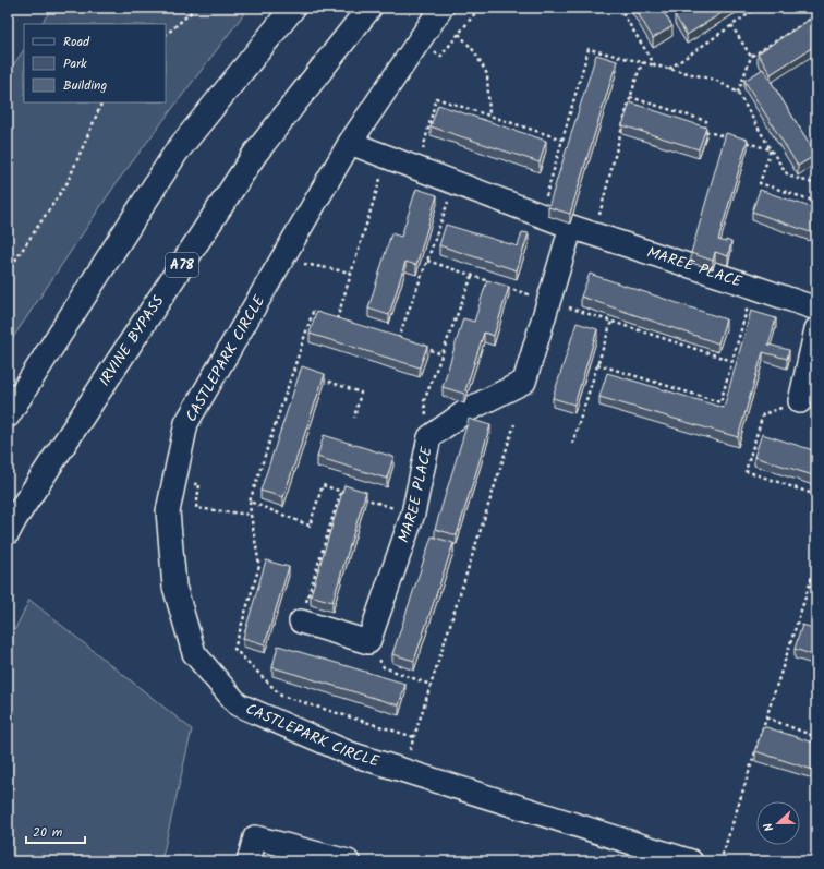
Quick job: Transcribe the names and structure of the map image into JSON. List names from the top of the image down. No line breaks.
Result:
{"streets":{"highway":["A78","IRVINE BYPASS"],"street":["MAREE PLACE","CASTLEPARK CIRCLE"]},"crossings":[["MAREE PLACE","CASTLEPARK CIRCLE"]],"legend":["Road","Park","Building"],"scale_bar":"20 m","north":"left"}
